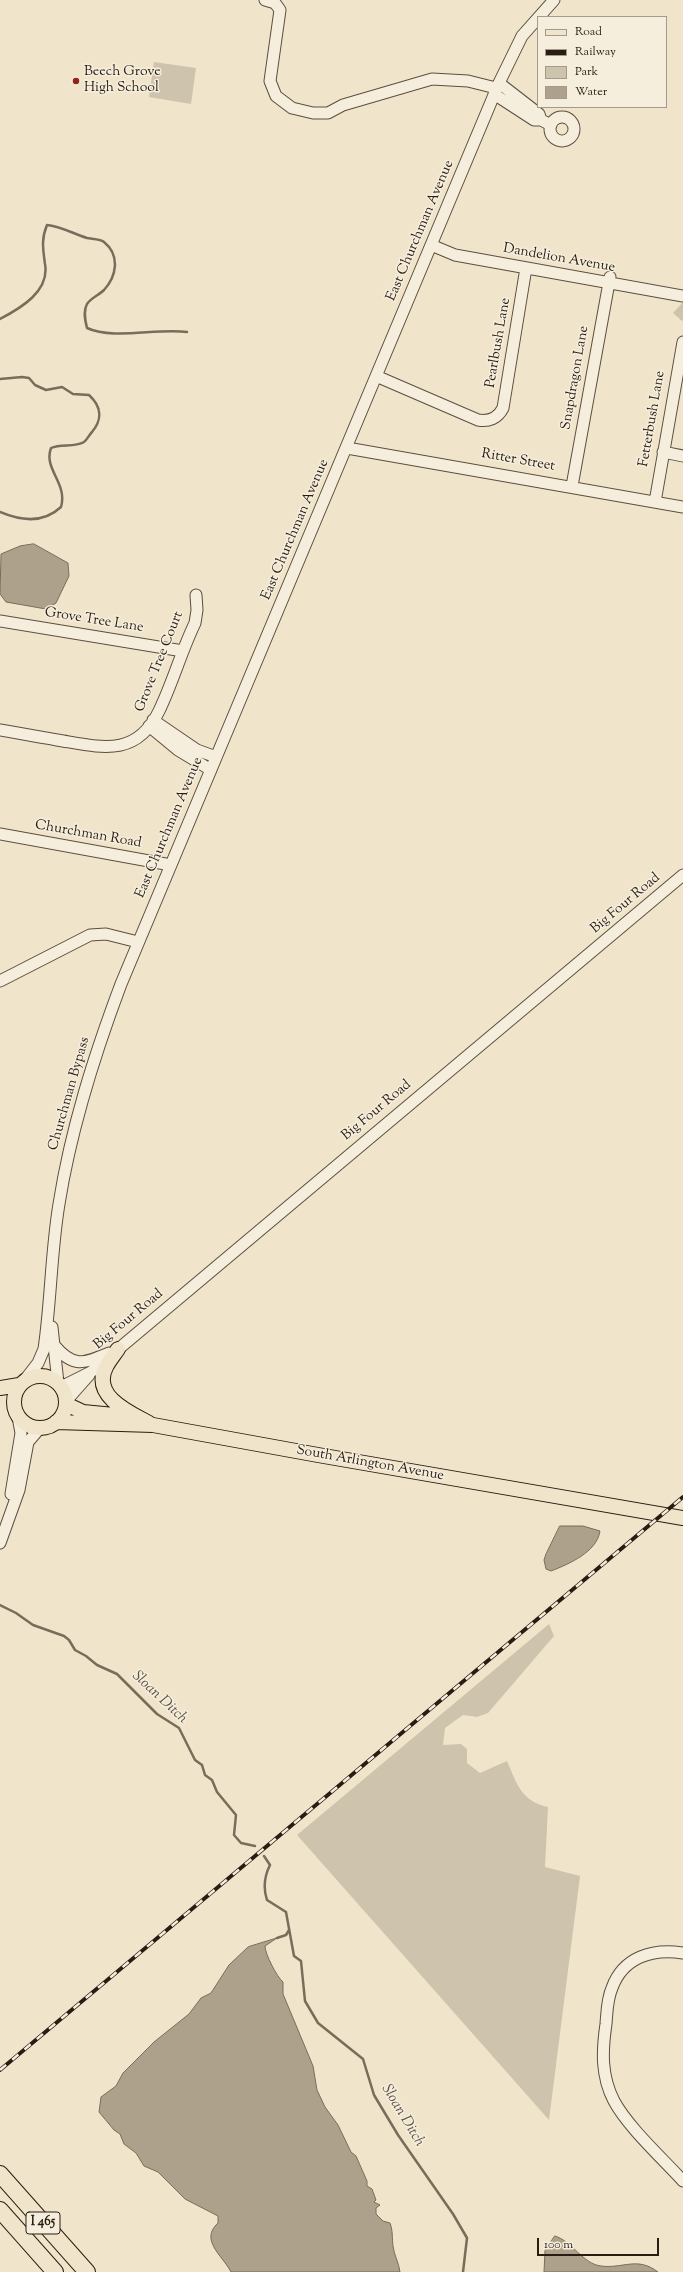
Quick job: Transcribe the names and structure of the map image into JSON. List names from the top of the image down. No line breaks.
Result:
{"streets":{"highway":["I 465"],"main road":["South Arlington Avenue"],"street":["East Churchman Avenue","Dandelion Avenue","Pearlbush Lane","Snapdragon Lane","Fetterbush Lane","Ritter Street","Grove Tree Lane","Grove Tree Court","Churchman Road","Big Four Road","Churchman Bypass"]},"crossings":[["East Churchman Avenue","Dandelion Avenue"],["East Churchman Avenue","Pearlbush Lane"],["East Churchman Avenue","Ritter Street"],["East Churchman Avenue","Churchman Road"],["East Churchman Avenue","Churchman Bypass"],["Dandelion Avenue","Pearlbush Lane"],["Dandelion Avenue","Snapdragon Lane"],["Snapdragon Lane","Ritter Street"],["Fetterbush Lane","Ritter Street"],["Grove Tree Lane","Grove Tree Court"],["Big Four Road","Churchman Bypass"],["Big Four Road","South Arlington Avenue"],["Churchman Bypass","South Arlington Avenue"]],"water":["Sloan Ditch"],"places":["Beech Grove High School"],"legend":["Road","Railway","Park","Water"],"scale_bar":"100 m"}
